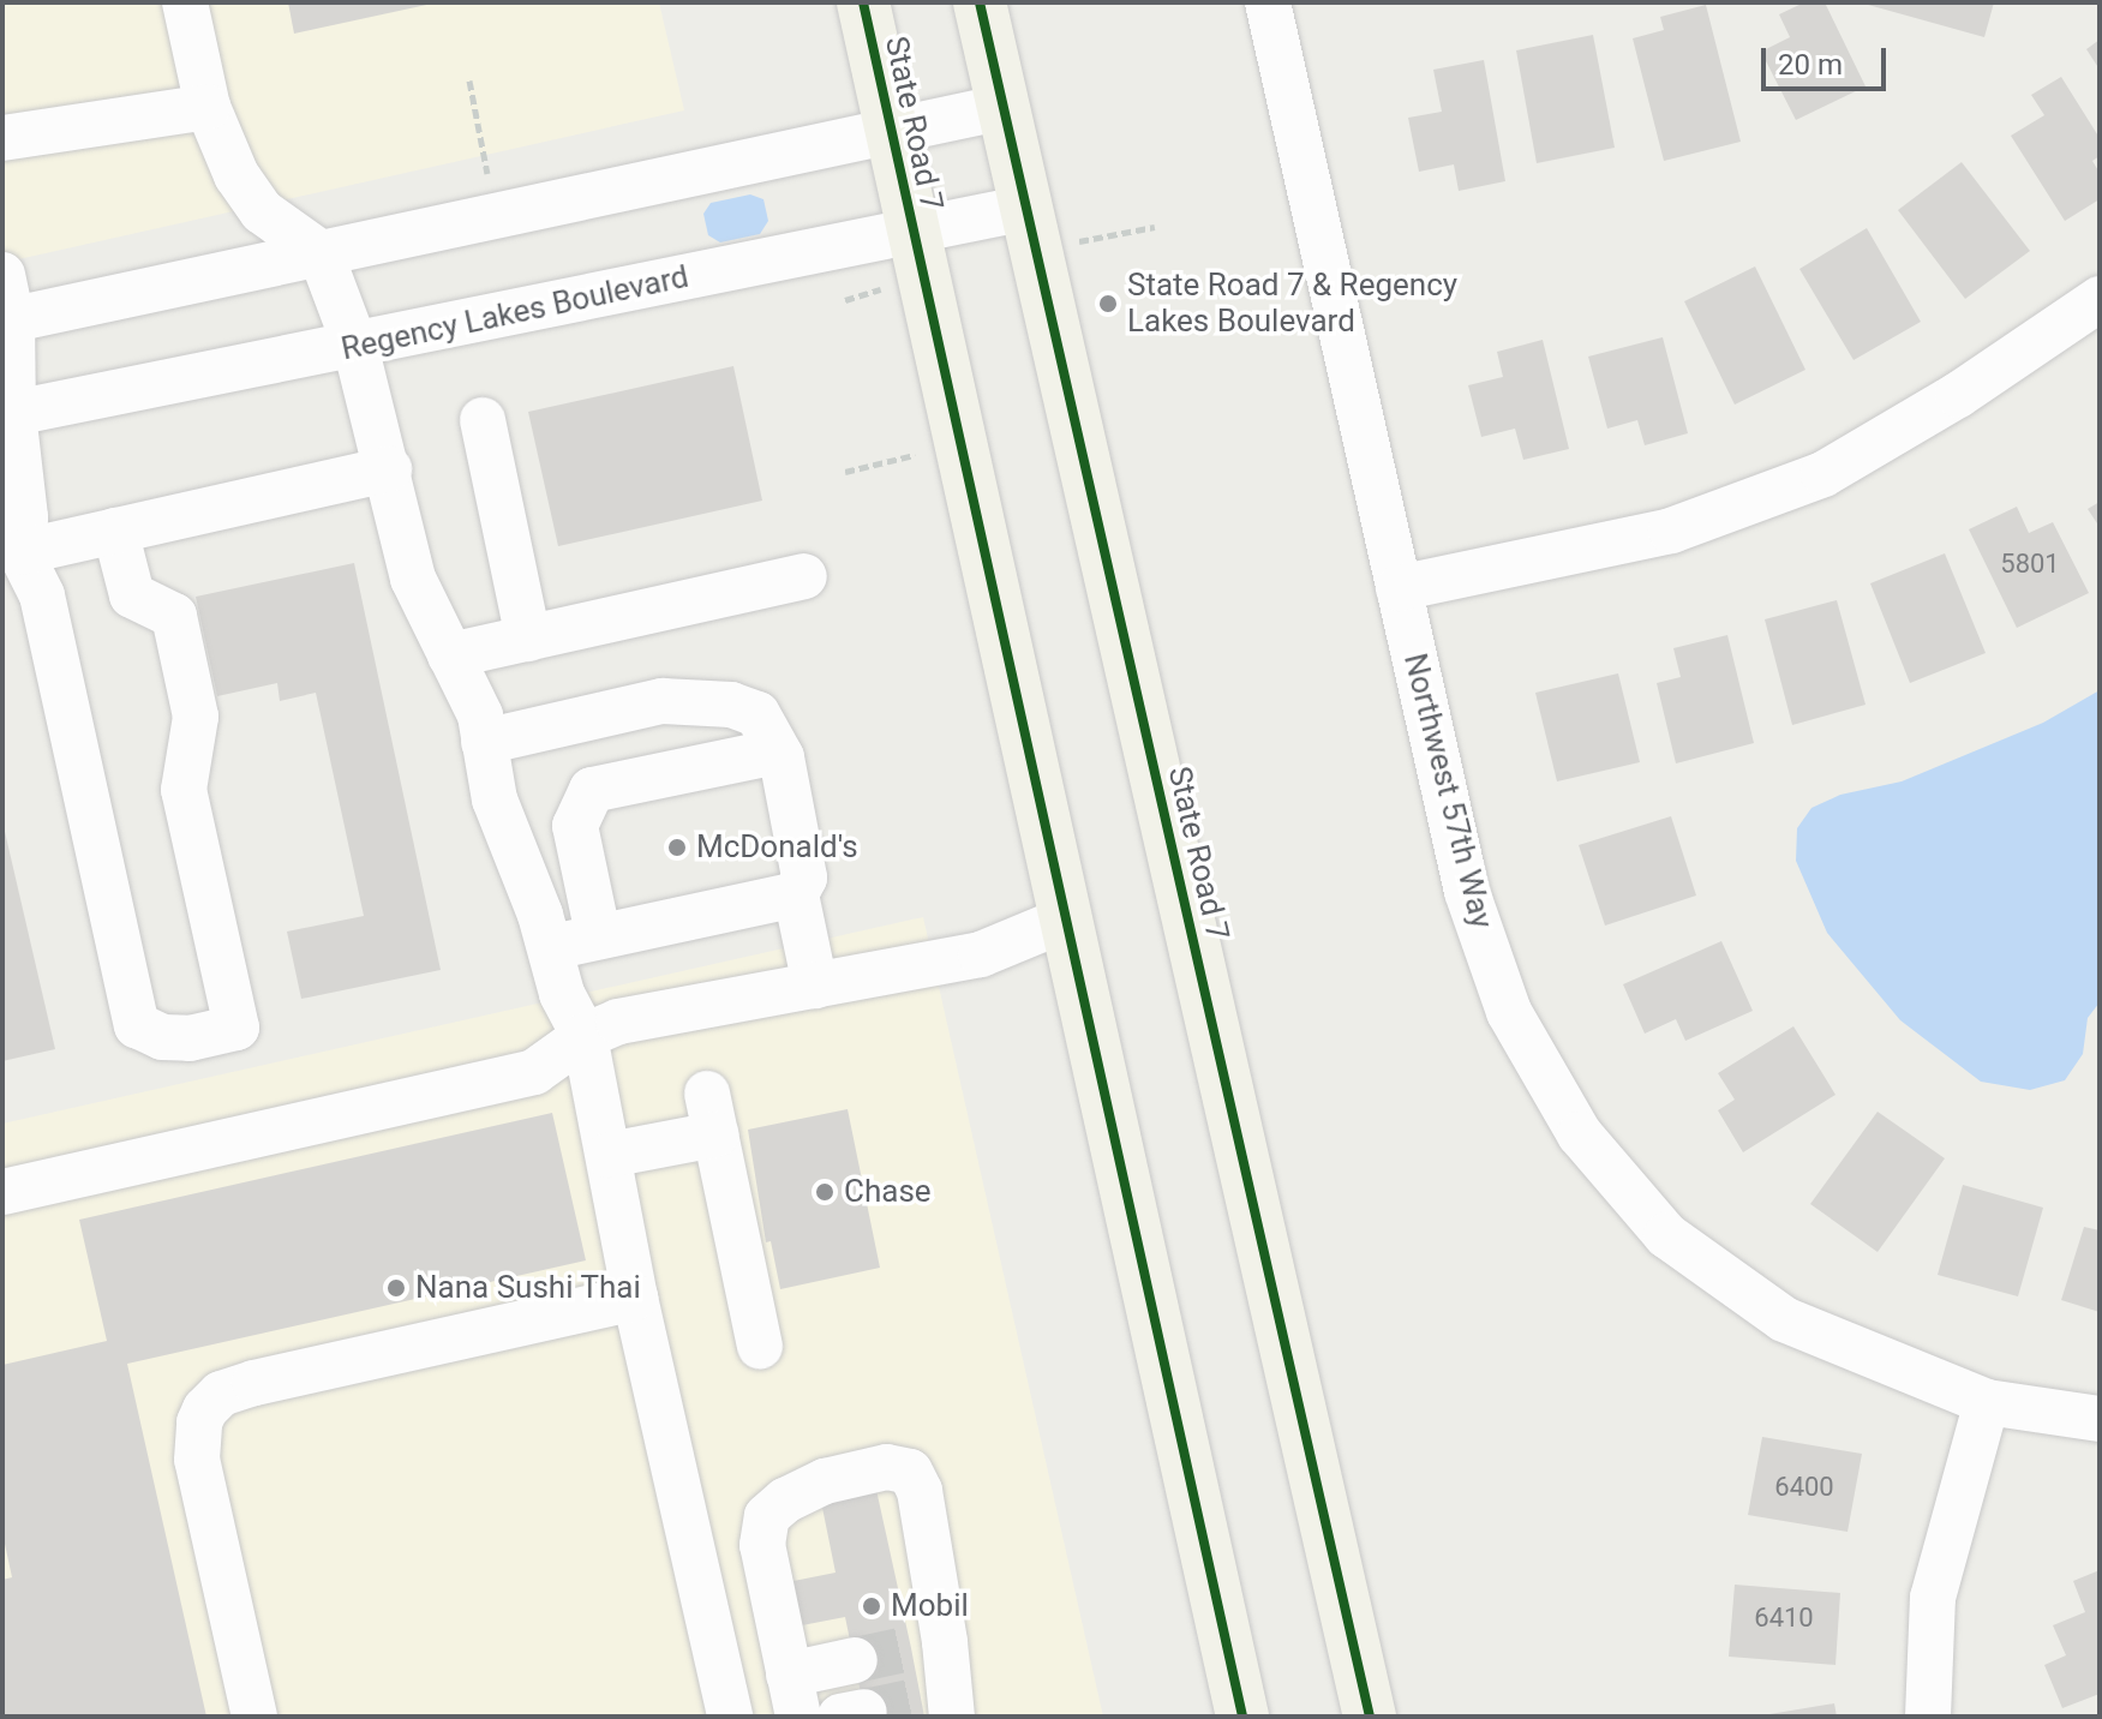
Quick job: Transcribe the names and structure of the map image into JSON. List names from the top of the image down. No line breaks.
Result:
{"streets":{"main road":["State Road 7"],"street":["Regency Lakes Boulevard","Northwest 57th Way"]},"crossings":[["State Road 7","Regency Lakes Boulevard"]],"places":["State Road 7 & Regency Lakes Boulevard","McDonald's","Chase","Nana Sushi Thai","Mobil"],"house_numbers":["5801","6400","6410"],"scale_bar":"20 m"}
